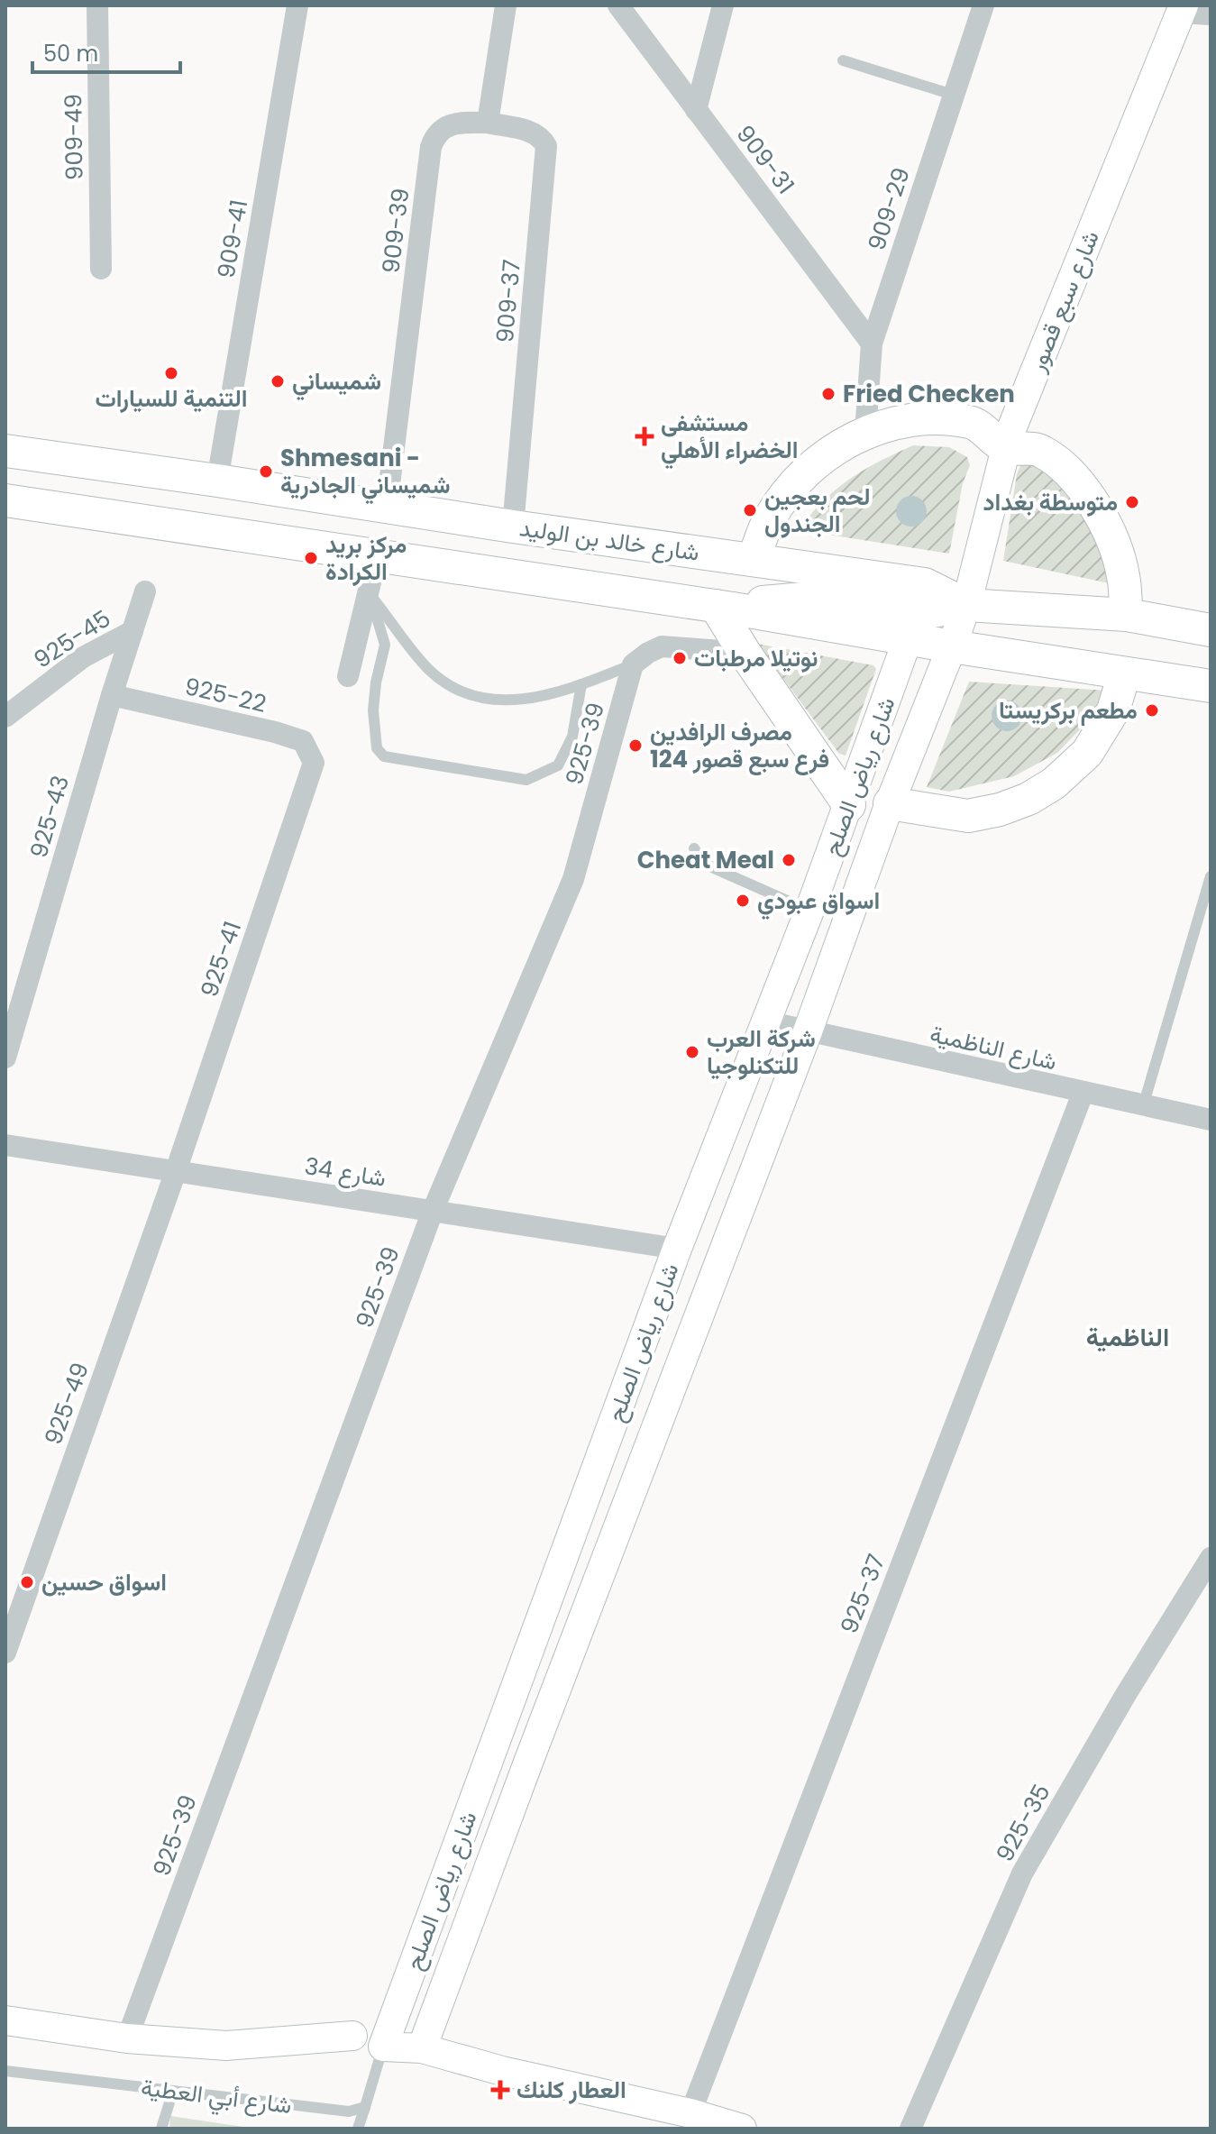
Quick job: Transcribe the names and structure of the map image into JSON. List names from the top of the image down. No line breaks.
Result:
{"streets":{"main road":["شارع خالد بن الوليد"],"street":["909-49","909-31","909-29","909-39","909-41","909-37","شارع سبع قصور","925-45","925-22","925-39","شارع رياض الصلح","925-43","925-41","شارع الناظمية","شارع 34","925-49","925-37","925-35","شارع أبي العطية"]},"crossings":[["909-31","909-29"],["909-39","909-37"],["909-39","شارع خالد بن الوليد"],["909-41","شارع خالد بن الوليد"],["909-37","شارع خالد بن الوليد"],["شارع سبع قصور","شارع خالد بن الوليد"],["شارع سبع قصور","شارع رياض الصلح"],["شارع خالد بن الوليد","شارع رياض الصلح"],["925-45","925-43"],["925-22","925-43"],["925-22","925-41"],["925-39","شارع 34"],["925-39","شارع أبي العطية"],["شارع رياض الصلح","شارع الناظمية"],["شارع رياض الصلح","شارع 34"],["925-41","شارع 34"],["925-41","925-49"],["شارع الناظمية","925-37"],["شارع 34","925-49"]],"districts":["الناظمية"],"places":{"other":["التنمية للسيارات","شميساني","Fried Checken","Shmesani - شميساني الجادرية","متوسطة بغداد","لحم بعجين الجندول","مركز بريد الكرادة","نوتيلا مرطبات","مطعم بركريستا","مصرف الرافدين فرع سبع قصور 124","Cheat Meal","اسواق عبودي","شركة العرب للتكنلوجيا","اسواق حسين"],"health":["مستشفى الخضراء الأهلي","العطار كلنك"]},"scale_bar":"50 m"}
